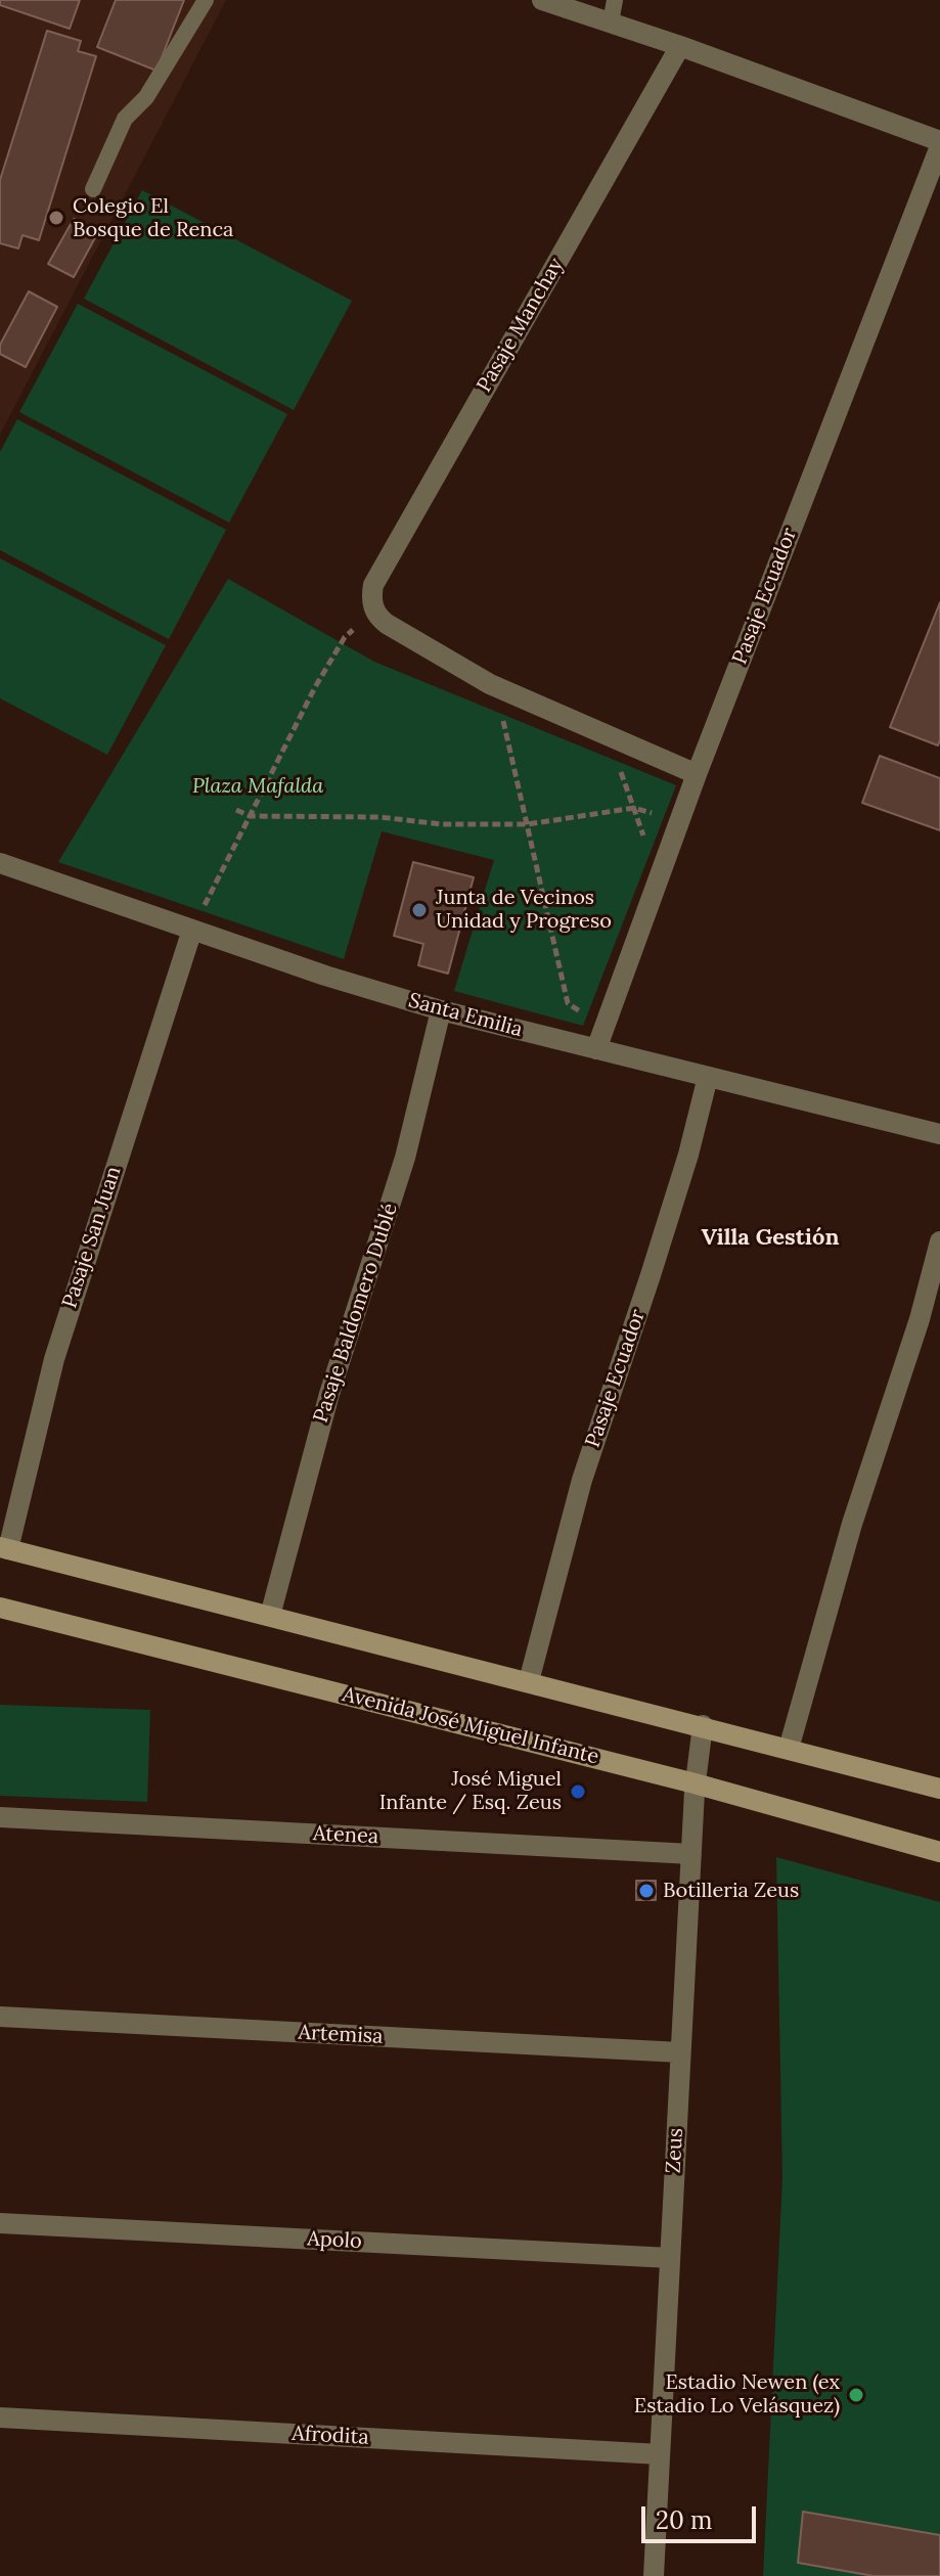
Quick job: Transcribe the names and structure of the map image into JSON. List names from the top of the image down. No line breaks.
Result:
{"streets":{"main road":["Avenida José Miguel Infante"],"street":["Pasaje Manchay","Pasaje Ecuador","Santa Emilia","Pasaje San Juan","Pasaje Baldomero Dublé","Atenea","Artemisa","Zeus","Apolo","Afrodita"]},"crossings":[["Pasaje Ecuador","Santa Emilia"],["Santa Emilia","Pasaje San Juan"],["Santa Emilia","Pasaje Baldomero Dublé"],["Avenida José Miguel Infante","Zeus"],["Atenea","Zeus"],["Artemisa","Zeus"],["Zeus","Apolo"],["Zeus","Afrodita"]],"districts":["Villa Gestión"],"parks":["Plaza Mafalda"],"places":["Colegio El Bosque de Renca","Junta de Vecinos Unidad y Progreso","José Miguel Infante / Esq. Zeus","Botilleria Zeus","Estadio Newen (ex Estadio Lo Velásquez)"],"scale_bar":"20 m"}
